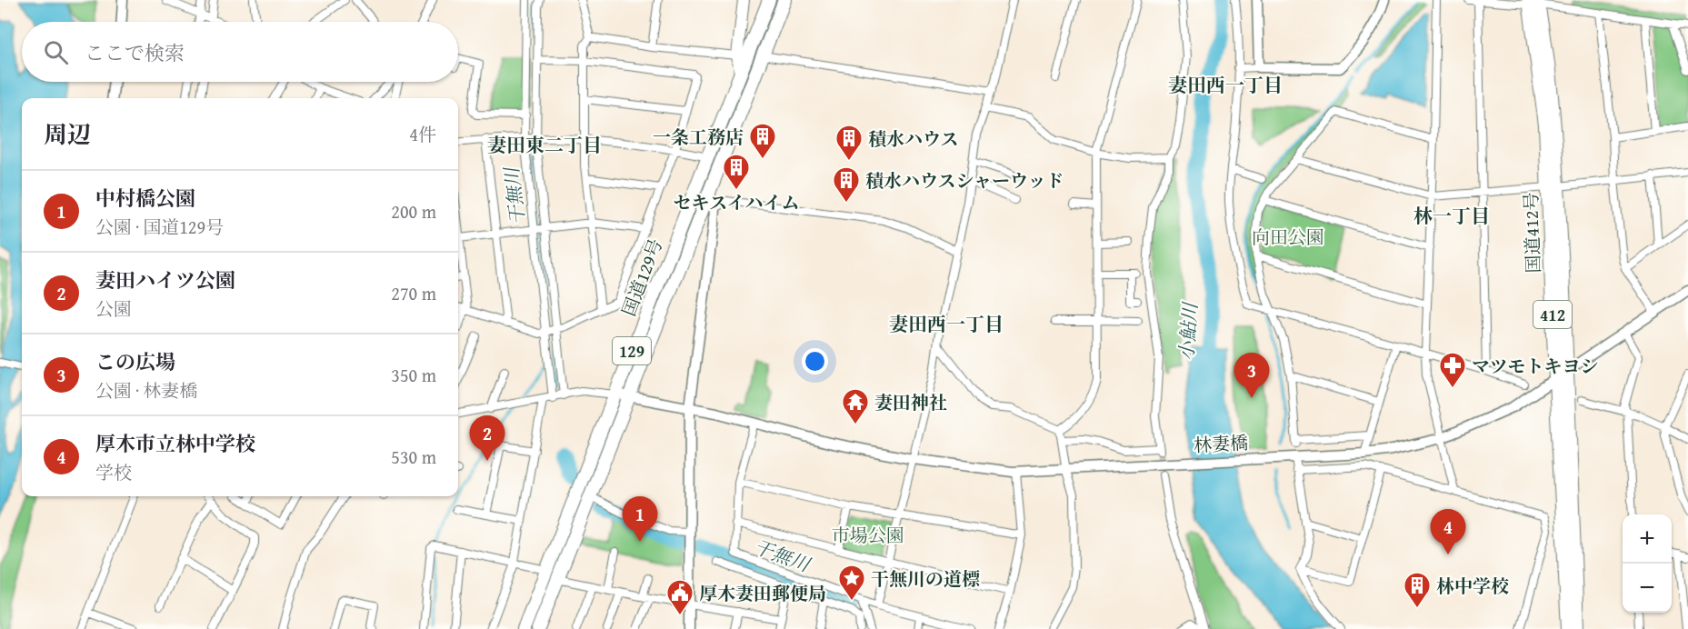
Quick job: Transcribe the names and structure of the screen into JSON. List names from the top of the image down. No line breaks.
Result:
{"streets":{"highway":["国道412号","国道129号","412","129"],"street":["林妻橋"]},"crossings":[["国道412号","林妻橋"],["国道129号","林妻橋"]],"districts":["妻田西一丁目","妻田東二丁目","林一丁目","妻田西一丁目"],"water":["干無川","小鮎川"],"parks":["向田公園","市場公園"],"places":{"building":["一条工務店","積水ハウス","セキスイハイム","積水ハウスシャーウッド","林中学校"],"pharmacy":["マツモトキヨシ"],"temple":["妻田神社"],"place":["干無川の道標"],"public building":["厚木妻田郵便局"]},"page":{"search":"ここで検索","heading":["周辺","4件"],"list":[{"mark":"1","name":"中村橋公園","note":"公園 · 国道129号","value":"200 m"},{"mark":"2","name":"妻田ハイツ公園","note":"公園","value":"270 m"},{"mark":"3","name":"この広場","note":"公園 · 林妻橋","value":"350 m"},{"mark":"4","name":"厚木市立林中学校","note":"学校","value":"530 m"}],"pins":["3","2","1","4"],"map_buttons":["+","−"]}}
